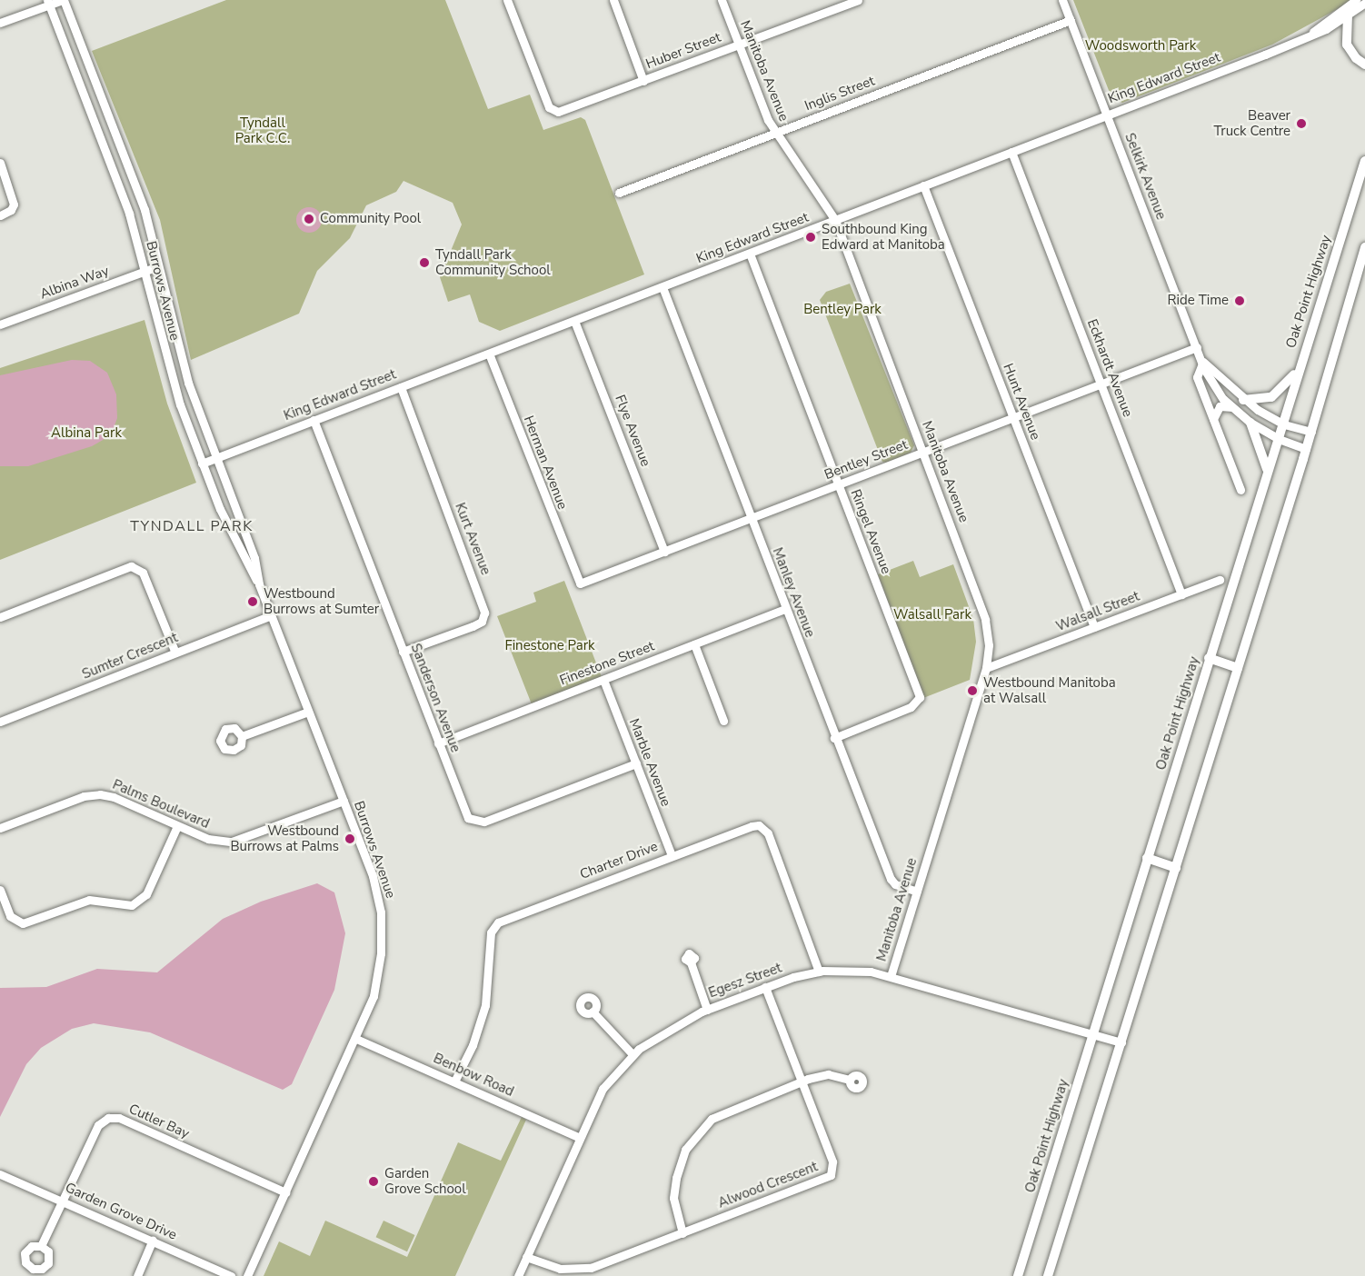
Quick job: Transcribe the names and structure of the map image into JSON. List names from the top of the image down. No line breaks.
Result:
{"streets":{"main road":["Oak Point Highway"],"street":["Huber Street","Manitoba Avenue","King Edward Street","Inglis Street","Selkirk Avenue","Albina Way","Burrows Avenue","Eckhardt Avenue","Hunt Avenue","Flye Avenue","Bentley Street","Herman Avenue","Ringel Avenue","Kurt Avenue","Manley Avenue","Walsall Street","Sumter Crescent","Finestone Street","Sanderson Avenue","Marble Avenue","Palms Boulevard","Charter Drive","Egesz Street","Benbow Road","Cutler Bay","Alwood Crescent","Garden Grove Drive"]},"crossings":[["Huber Street","Manitoba Avenue"],["Manitoba Avenue","King Edward Street"],["Manitoba Avenue","Inglis Street"],["Manitoba Avenue","Bentley Street"],["Manitoba Avenue","Manley Avenue"],["Manitoba Avenue","Walsall Street"],["Manitoba Avenue","Egesz Street"],["King Edward Street","Selkirk Avenue"],["King Edward Street","Burrows Avenue"],["King Edward Street","Eckhardt Avenue"],["King Edward Street","Hunt Avenue"],["King Edward Street","Flye Avenue"],["King Edward Street","Herman Avenue"],["King Edward Street","Ringel Avenue"],["King Edward Street","Kurt Avenue"],["King Edward Street","Manley Avenue"],["King Edward Street","Sanderson Avenue"],["Inglis Street","Selkirk Avenue"],["Selkirk Avenue","Oak Point Highway"],["Selkirk Avenue","Bentley Street"],["Albina Way","Burrows Avenue"],["Burrows Avenue","Sumter Crescent"],["Burrows Avenue","Palms Boulevard"],["Burrows Avenue","Benbow Road"],["Burrows Avenue","Cutler Bay"],["Oak Point Highway","Egesz Street"],["Eckhardt Avenue","Bentley Street"],["Eckhardt Avenue","Walsall Street"],["Hunt Avenue","Bentley Street"],["Hunt Avenue","Walsall Street"],["Flye Avenue","Bentley Street"],["Bentley Street","Herman Avenue"],["Bentley Street","Ringel Avenue"],["Bentley Street","Manley Avenue"],["Ringel Avenue","Manley Avenue"],["Kurt Avenue","Sanderson Avenue"],["Manley Avenue","Finestone Street"],["Finestone Street","Sanderson Avenue"],["Finestone Street","Marble Avenue"],["Sanderson Avenue","Marble Avenue"],["Marble Avenue","Charter Drive"],["Charter Drive","Egesz Street"],["Charter Drive","Benbow Road"],["Egesz Street","Benbow Road"],["Egesz Street","Alwood Crescent"],["Cutler Bay","Garden Grove Drive"]],"districts":["TYNDALL PARK"],"parks":["Woodsworth Park","Tyndall Park C.C.","Bentley Park","Albina Park","Walsall Park","Finestone Park"],"places":["Beaver Truck Centre","Community Pool","Southbound King Edward at Manitoba","Tyndall Park Community School","Ride Time","Westbound Burrows at Sumter","Westbound Manitoba at Walsall","Westbound Burrows at Palms","Garden Grove School"]}
